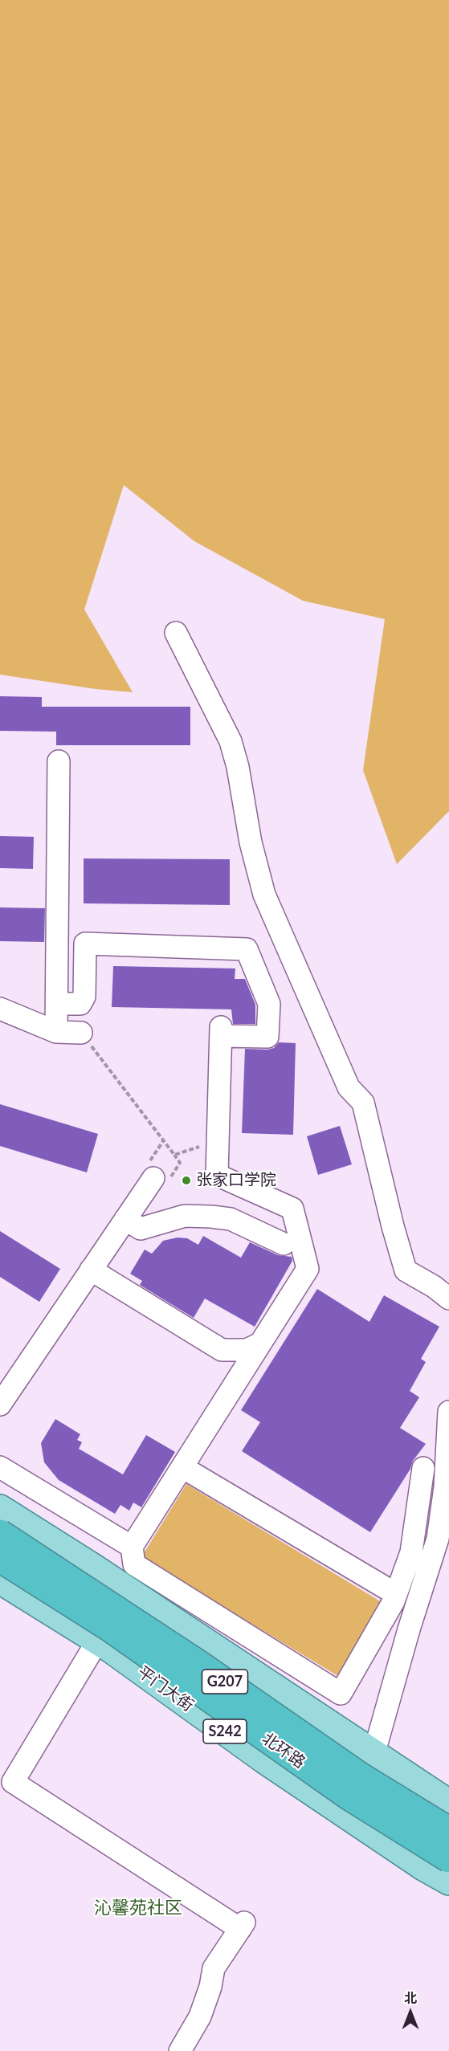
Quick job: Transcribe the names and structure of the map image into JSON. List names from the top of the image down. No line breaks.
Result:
{"streets":{"highway":["G207","北环路"],"main road":["平门大街","S242"]},"districts":["沁馨苑社区"],"places":["张家口学院"],"north":"top"}
